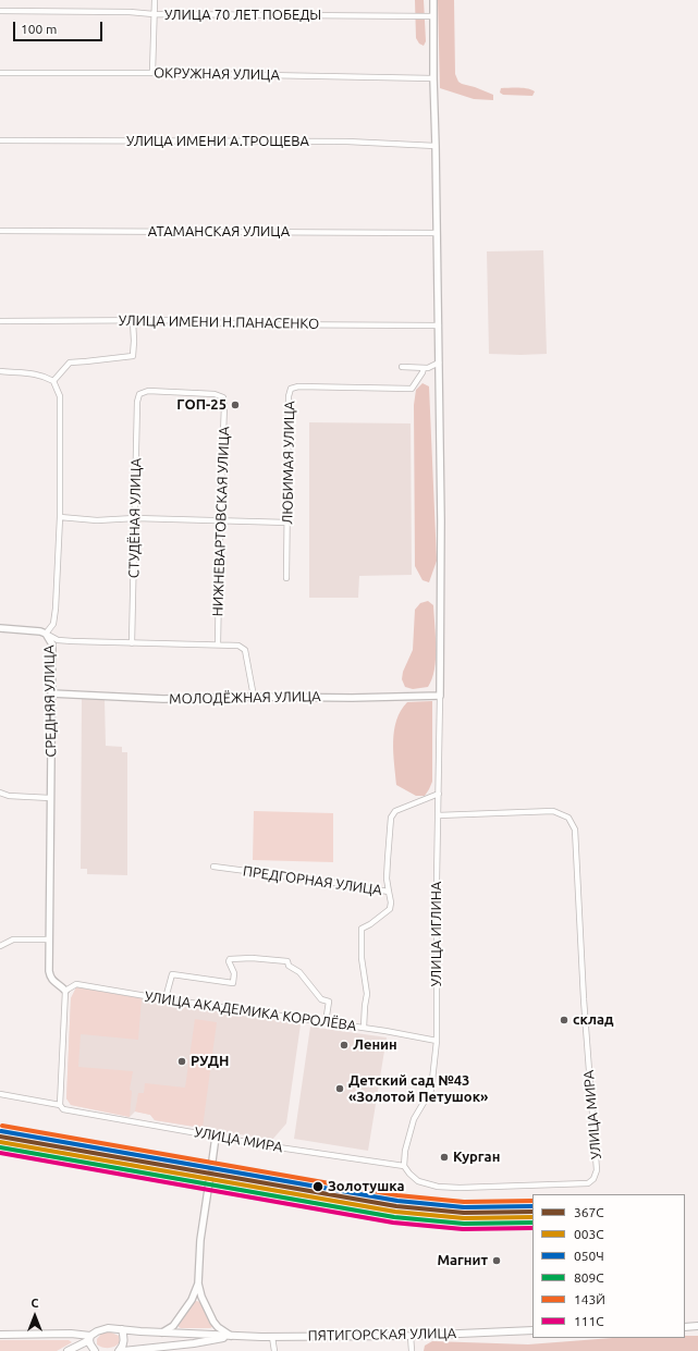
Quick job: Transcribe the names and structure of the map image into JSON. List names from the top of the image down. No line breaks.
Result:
{"streets":{"main road":["ПЯТИГОРСКАЯ УЛИЦА"],"street":["УЛИЦА 70 ЛЕТ ПОБЕДЫ","ОКРУЖНАЯ УЛИЦА","УЛИЦА ИМЕНИ А.ТРОЩЕВА","АТАМАНСКАЯ УЛИЦА","УЛИЦА ИМЕНИ Н.ПАНАСЕНКО","ЛЮБИМАЯ УЛИЦА","СТУДЁНАЯ УЛИЦА","НИЖНЕВАРТОВСКАЯ УЛИЦА","МОЛОДЁЖНАЯ УЛИЦА","СРЕДНЯЯ УЛИЦА","ПРЕДГОРНАЯ УЛИЦА","УЛИЦА ИГЛИНА","УЛИЦА АКАДЕМИКА КОРОЛЁВА","УЛИЦА МИРА"]},"crossings":[["СТУДЁНАЯ УЛИЦА","НИЖНЕВАРТОВСКАЯ УЛИЦА"],["МОЛОДЁЖНАЯ УЛИЦА","СРЕДНЯЯ УЛИЦА"],["МОЛОДЁЖНАЯ УЛИЦА","УЛИЦА ИГЛИНА"],["СРЕДНЯЯ УЛИЦА","УЛИЦА АКАДЕМИКА КОРОЛЁВА"],["ПРЕДГОРНАЯ УЛИЦА","УЛИЦА ИГЛИНА"],["УЛИЦА ИГЛИНА","УЛИЦА АКАДЕМИКА КОРОЛЁВА"],["УЛИЦА ИГЛИНА","УЛИЦА МИРА"]],"places":["ГОП-25","склад","Ленин","РУДН","Детский сад №43 «Золотой Петушок»","Курган","Золотушка","Магнит"],"lines":["transit line 143Й","transit line 050Ч","transit line 367С","transit line 003С","transit line 809С","transit line 111С"],"legend":["367С","003С","050Ч","809С","143Й","111С"],"scale_bar":"100 m","north":"top"}
